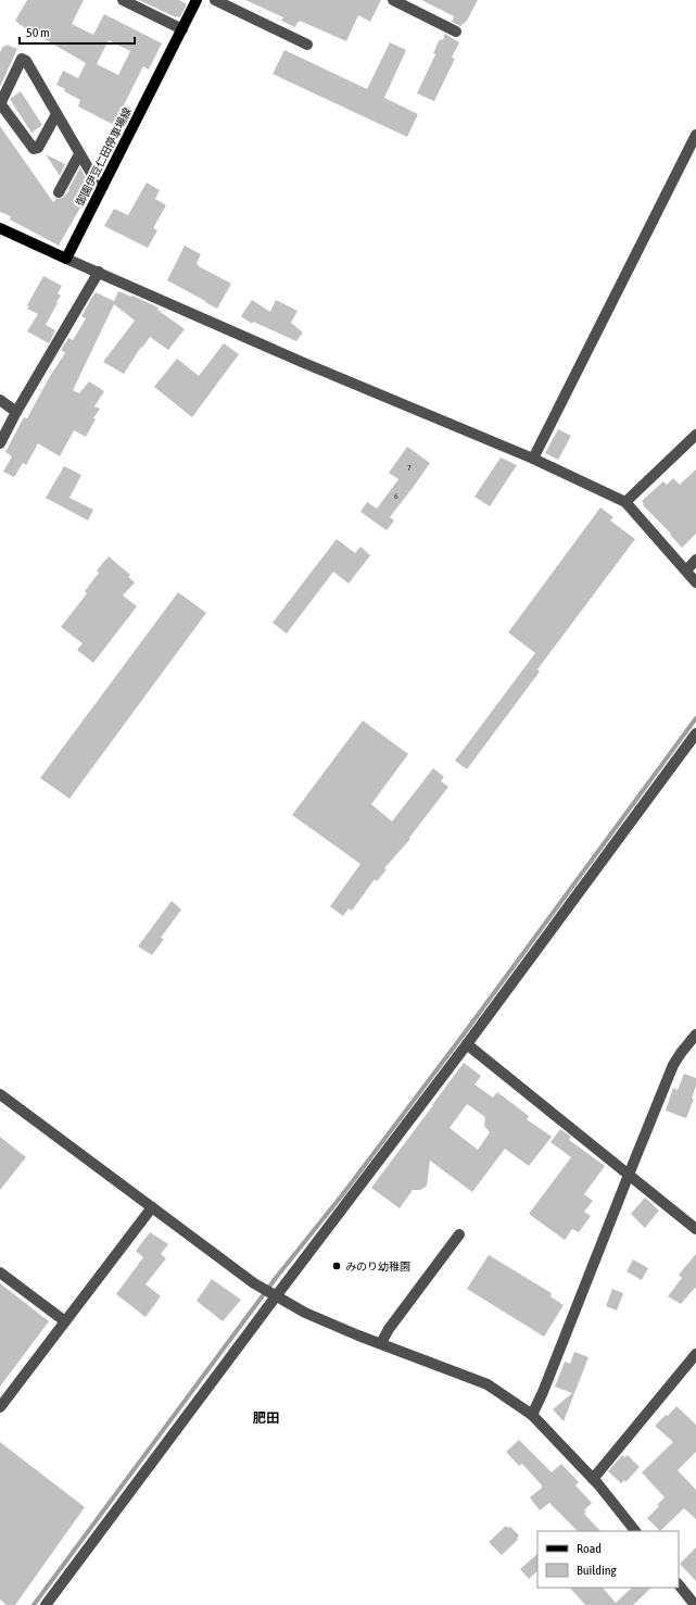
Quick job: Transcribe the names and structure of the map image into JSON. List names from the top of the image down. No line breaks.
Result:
{"streets":{"main road":["御園伊豆仁田停車場線"]},"districts":["肥田"],"places":["みのり幼稚園"],"house_numbers":["7","6"],"legend":["Road","Building"],"scale_bar":"50 m"}
